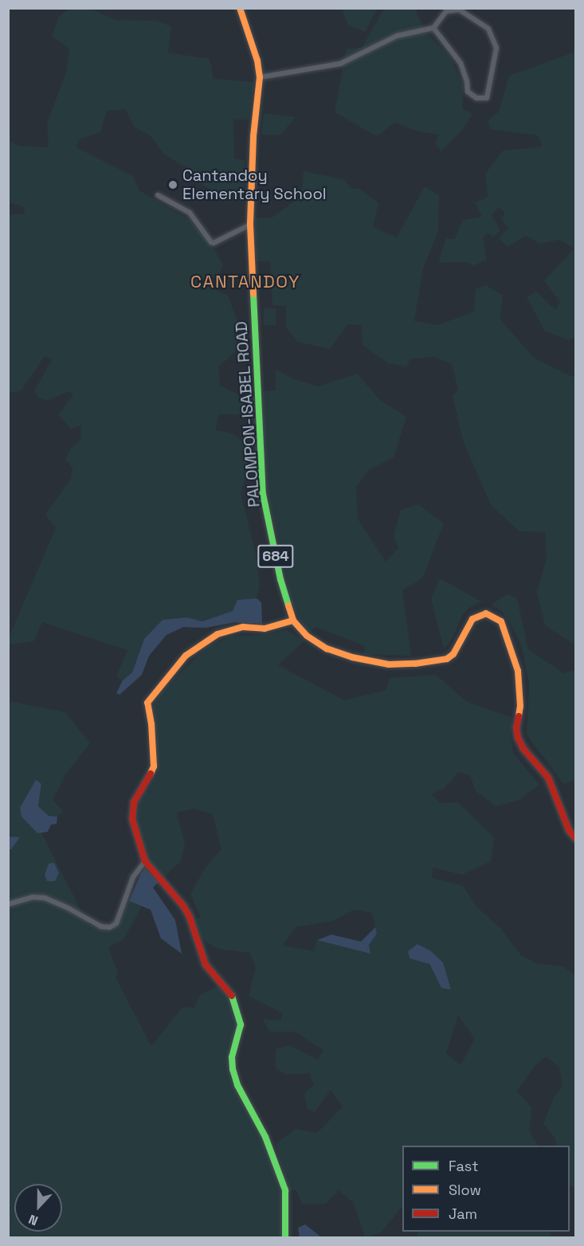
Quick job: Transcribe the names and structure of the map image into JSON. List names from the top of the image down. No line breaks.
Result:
{"streets":{"main road":["PALOMPON-ISABEL ROAD","684"]},"districts":["CANTANDOY"],"places":["Cantandoy Elementary School"],"legend":["Fast","Slow","Jam"],"north":"bottom"}
